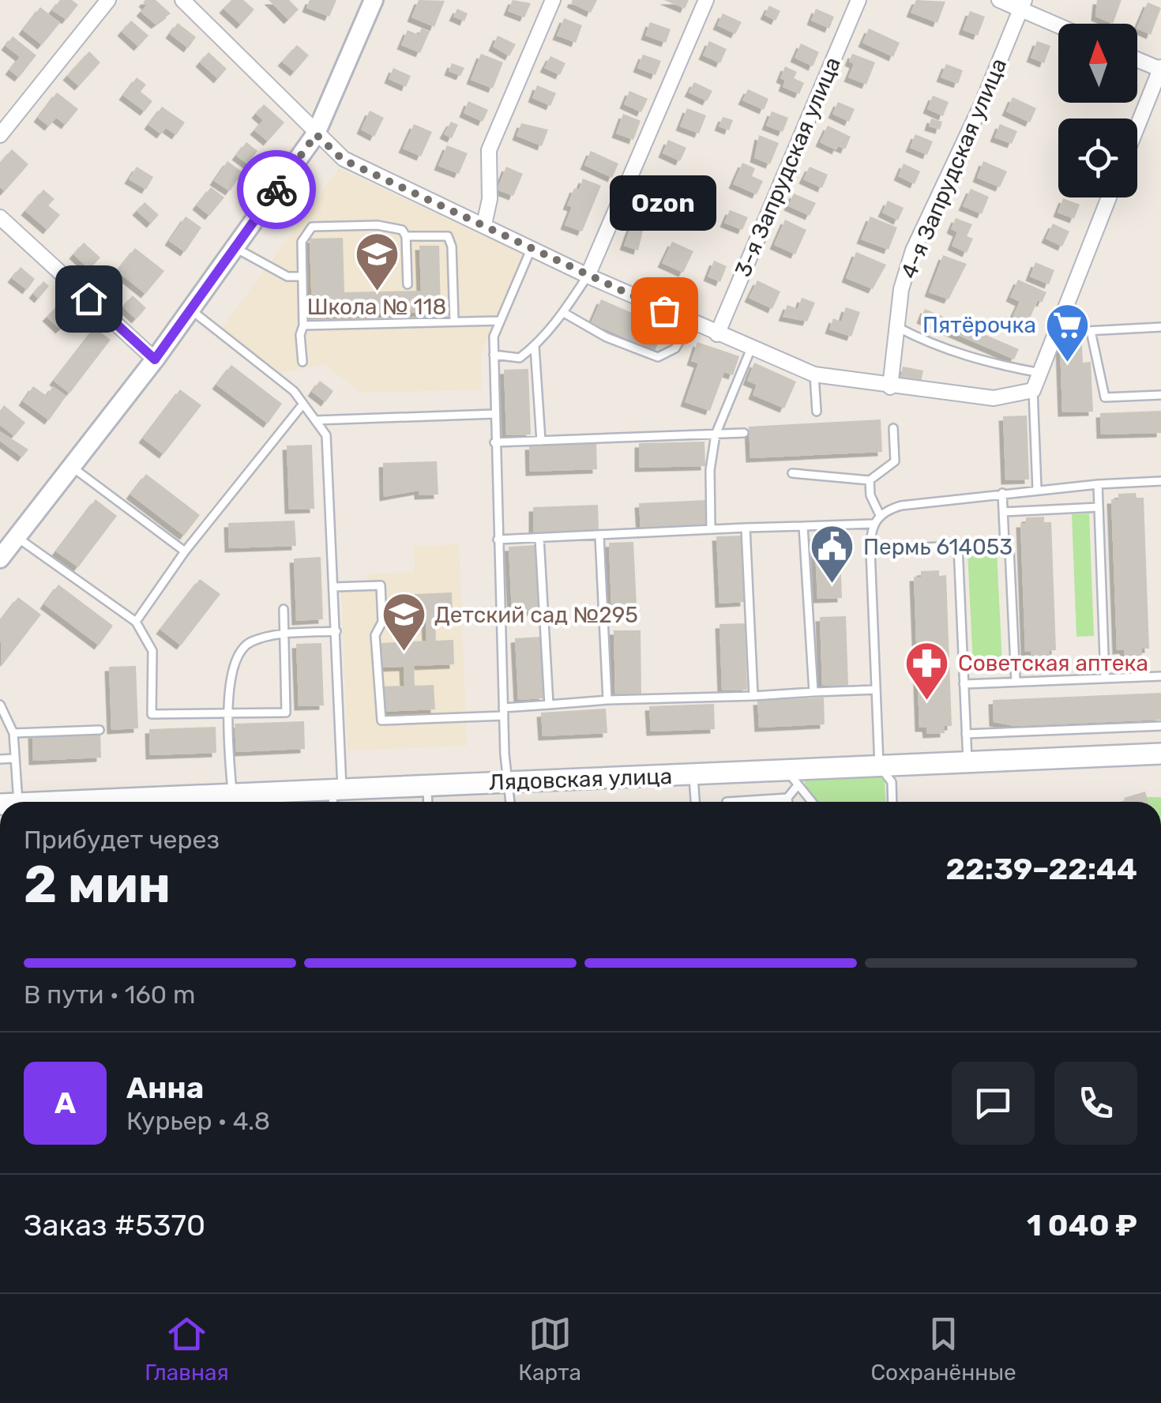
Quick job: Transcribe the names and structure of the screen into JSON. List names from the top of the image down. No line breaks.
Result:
{"streets":{"main road":["Лядовская улица"],"street":["3-я Запрудская улица","4-я Запрудская улица"]},"places":{"school or university":["Школа № 118","Детский сад №295"],"other":["Ozon"],"supermarket":["Пятёрочка"],"public building":["Пермь 614053"],"pharmacy":["Советская аптека"]},"north":"top","page":{"bubble":"Ozon","heading":["2 мин","Прибудет через","22:39–22:44"],"panel":["Анна","Курьер · 4.8","Заказ #5370","1 040 ₽"],"bar":"В пути · 160 m","round":"А","tabs":["Главная","Карта","Сохранённые"]}}
